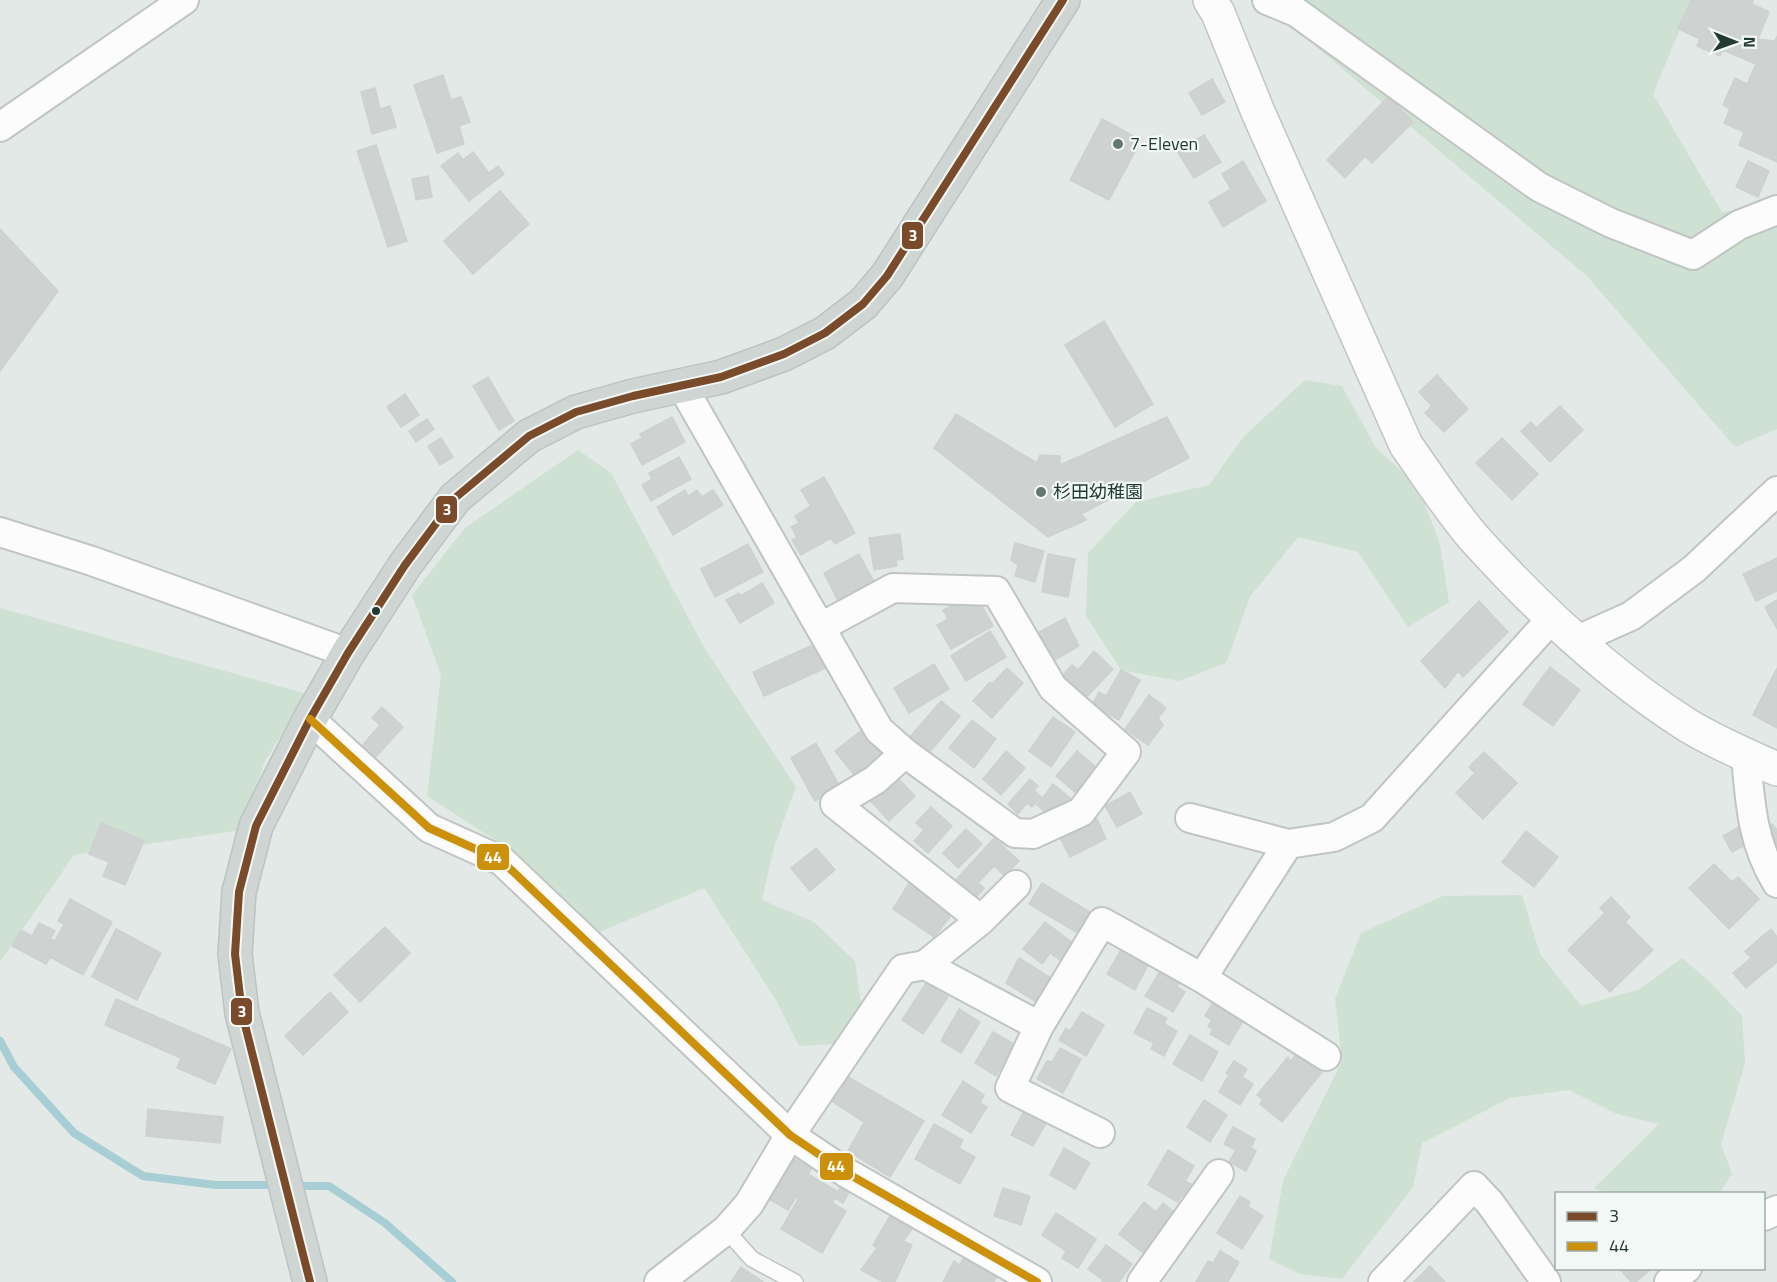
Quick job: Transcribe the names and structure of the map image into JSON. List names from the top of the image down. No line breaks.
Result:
{"places":["7-Eleven","杉田幼稚園"],"lines":["transit line 3","transit line 44"],"legend":["3","44"],"north":"right"}
